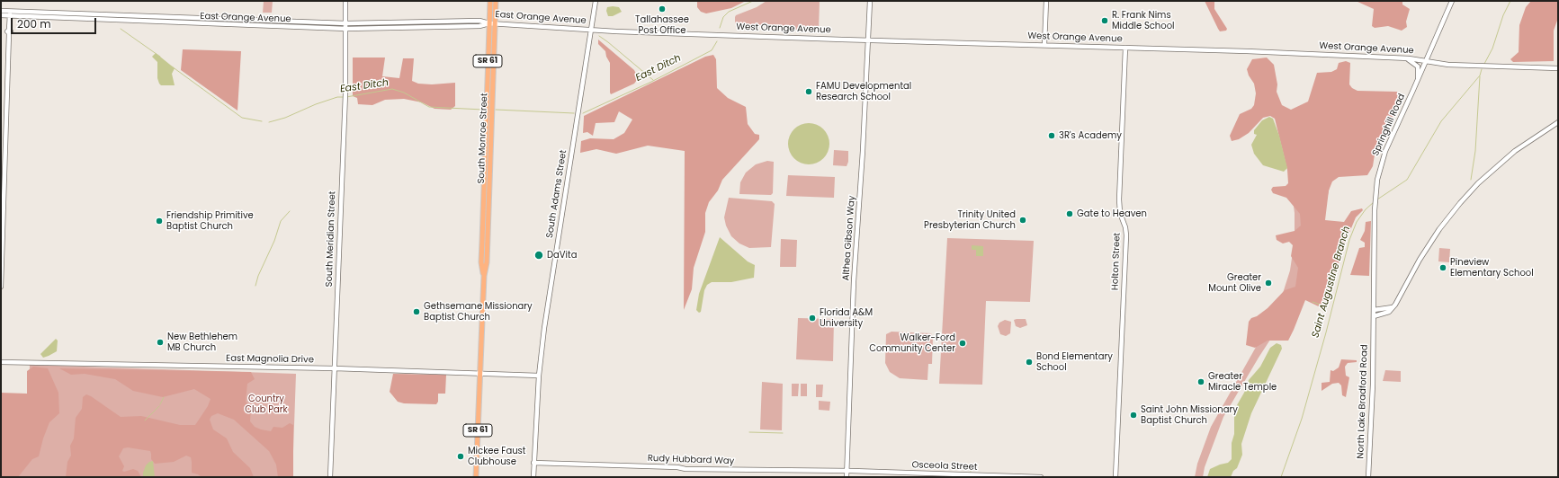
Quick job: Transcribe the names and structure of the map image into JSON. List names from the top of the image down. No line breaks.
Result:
{"streets":{"main road":["SR 61","South Monroe Street"],"street":["East Orange Avenue","West Orange Avenue","Springhill Road","South Adams Street","Althea Gibson Way","South Meridian Street","Holton Street","East Magnolia Drive","North Lake Bradford Road","Rudy Hubbard Way","Osceola Street"]},"crossings":[["East Orange Avenue","West Orange Avenue"],["East Orange Avenue","South Monroe Street"],["East Orange Avenue","South Adams Street"],["East Orange Avenue","South Meridian Street"],["West Orange Avenue","Springhill Road"],["West Orange Avenue","South Adams Street"],["West Orange Avenue","Althea Gibson Way"],["West Orange Avenue","Holton Street"],["Springhill Road","North Lake Bradford Road"],["South Monroe Street","East Magnolia Drive"],["South Adams Street","East Magnolia Drive"],["South Adams Street","Rudy Hubbard Way"],["Althea Gibson Way","Rudy Hubbard Way"],["Althea Gibson Way","Osceola Street"],["South Meridian Street","East Magnolia Drive"],["Rudy Hubbard Way","Osceola Street"]],"water":["East Ditch","Saint Augustine Branch"],"parks":["Country Club Park"],"places":["Tallahassee Post Office","R. Frank Nims Middle School","FAMU Developmental Research School","3R's Academy","Gate to Heaven","Trinity United Presbyterian Church","Friendship Primitive Baptist Church","DaVita","Pineview Elementary School","Greater Mount Olive","Gethsemane Missionary Baptist Church","Florida A&M University","New Bethlehem MB Church","Walker-Ford Community Center","Bond Elementary School","Greater Miracle Temple","Saint John Missionary Baptist Church","Mickee Faust Clubhouse"],"scale_bar":"200 m"}
